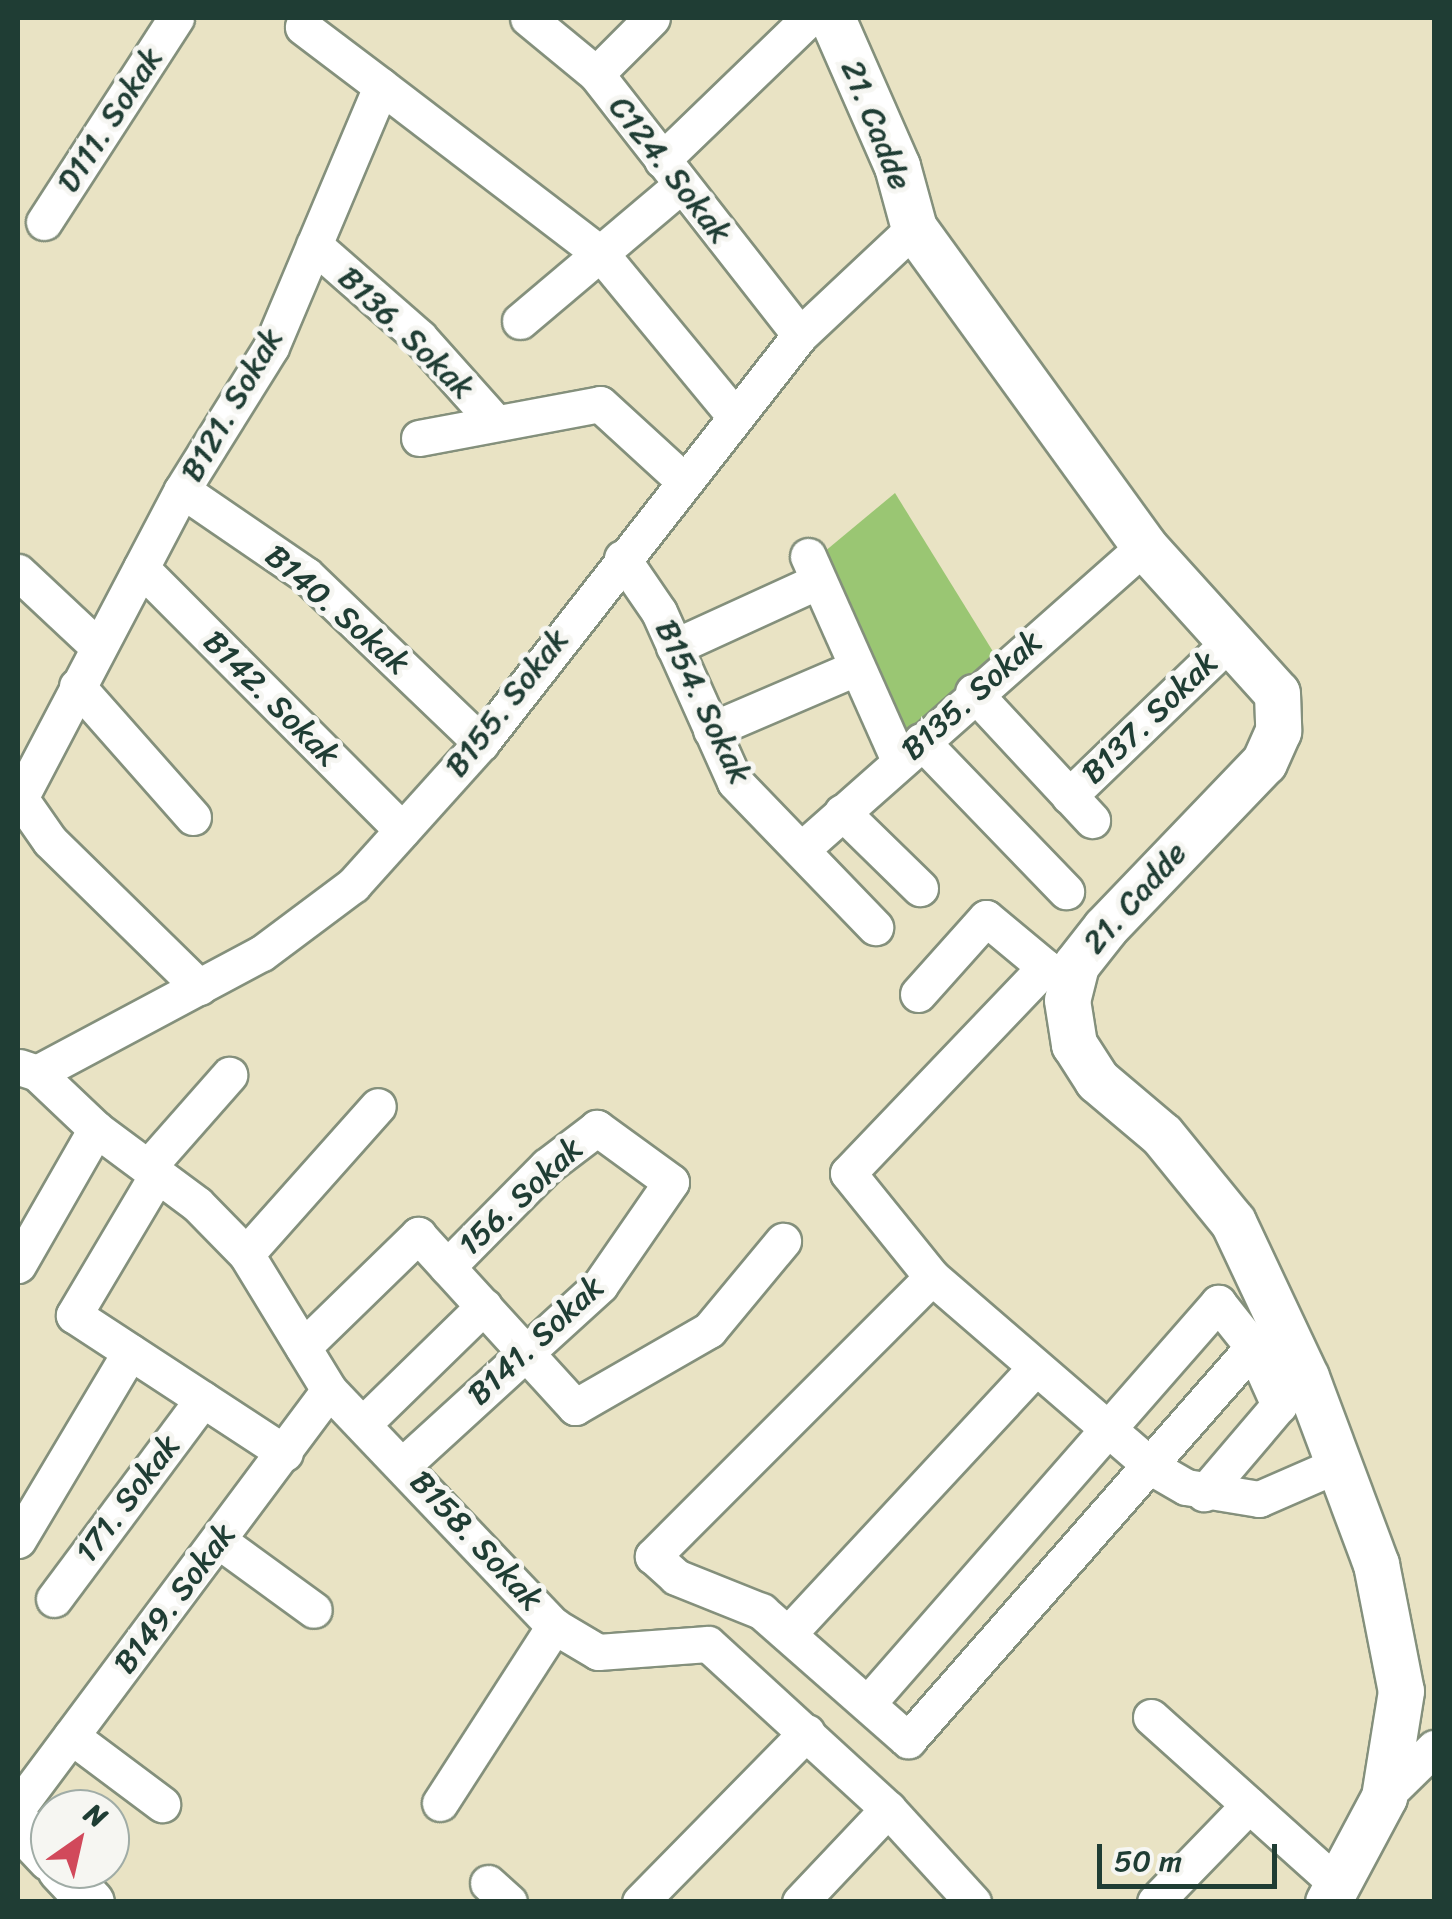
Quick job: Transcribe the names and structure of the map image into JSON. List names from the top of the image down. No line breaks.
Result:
{"streets":{"main road":["21. Cadde"],"street":["D111. Sokak","C124. Sokak","B136. Sokak","B121. Sokak","B140. Sokak","B135. Sokak","B142. Sokak","B154. Sokak","B155. Sokak","B137. Sokak","156. Sokak","B141. Sokak","171. Sokak","B158. Sokak","B149. Sokak"]},"crossings":[["21. Cadde","B135. Sokak"],["21. Cadde","B155. Sokak"],["21. Cadde","B137. Sokak"],["C124. Sokak","B155. Sokak"],["B136. Sokak","B121. Sokak"],["B121. Sokak","B140. Sokak"],["B121. Sokak","B142. Sokak"],["B140. Sokak","B155. Sokak"],["B135. Sokak","B154. Sokak"],["B135. Sokak","B137. Sokak"],["B142. Sokak","B155. Sokak"],["B154. Sokak","B155. Sokak"],["B155. Sokak","B158. Sokak"],["156. Sokak","B141. Sokak"],["156. Sokak","B158. Sokak"],["B141. Sokak","B158. Sokak"],["B158. Sokak","B149. Sokak"]],"scale_bar":"50 m","north":"top right"}
